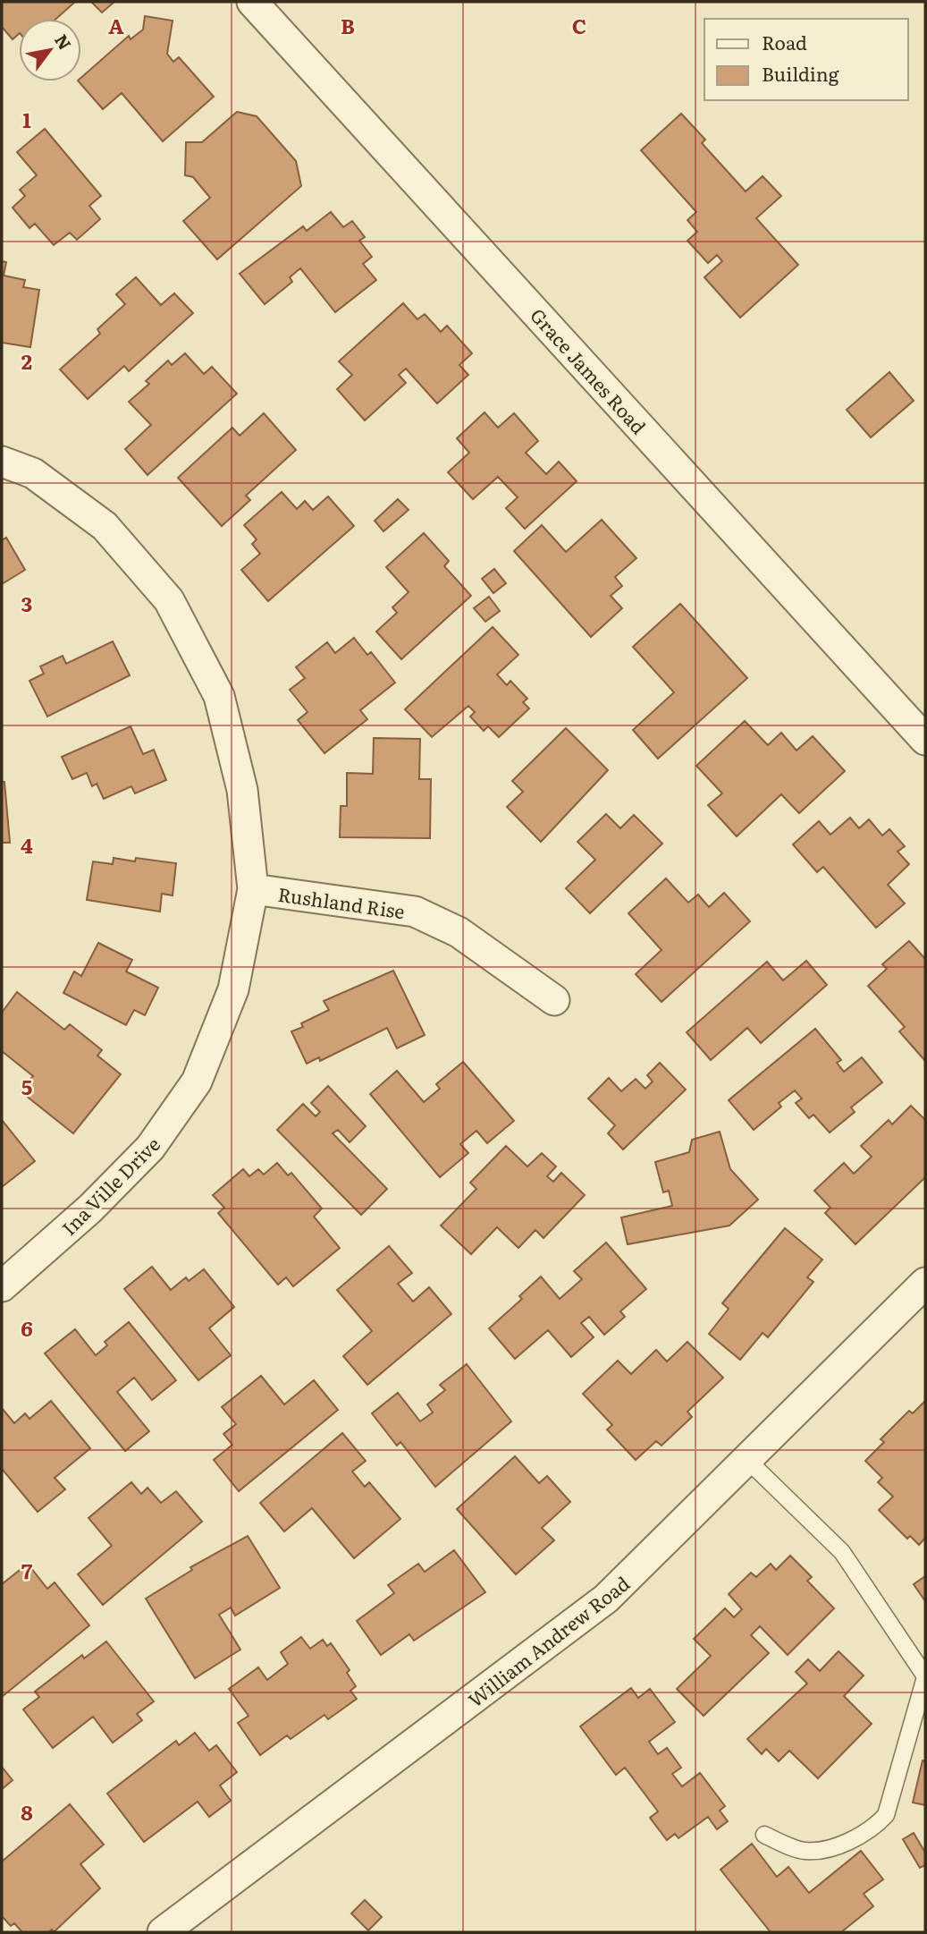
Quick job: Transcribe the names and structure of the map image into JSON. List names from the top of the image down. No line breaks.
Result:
{"streets":{"street":["Grace James Road","Rushland Rise","Ina Ville Drive","William Andrew Road"]},"crossings":[["Rushland Rise","Ina Ville Drive"]],"legend":["Road","Building"],"north":"top right","grid":{"columns":["A","B","C"],"rows":["1","2","3","4","5","6","7","8"]}}
